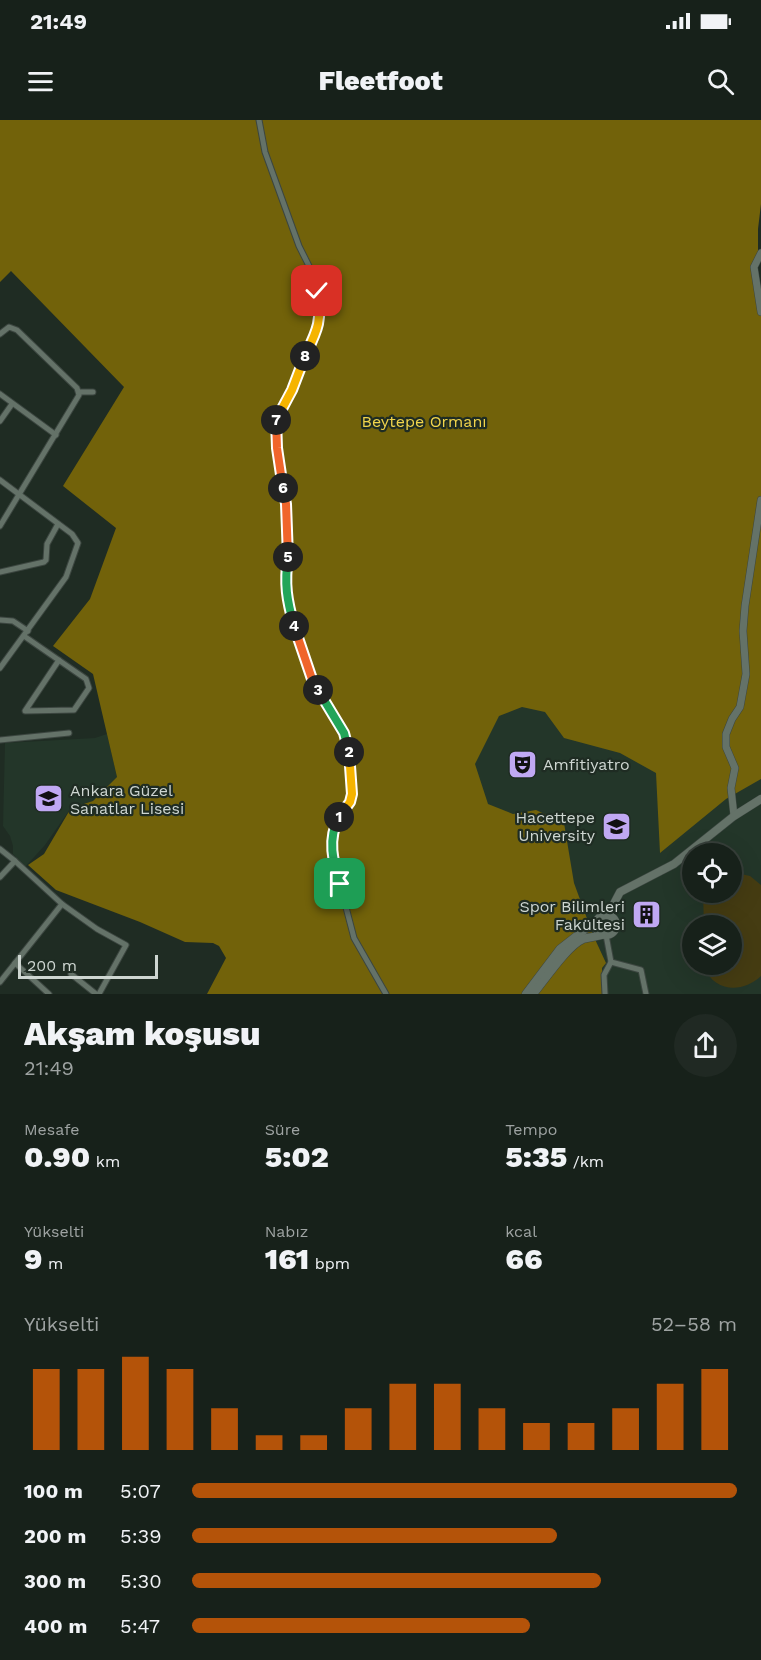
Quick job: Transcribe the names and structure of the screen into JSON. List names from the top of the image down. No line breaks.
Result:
{"parks":["Beytepe Ormanı"],"places":{"theatre":["Amfitiyatro"],"school or university":["Ankara Güzel Sanatlar Lisesi","Hacettepe University"],"building":["Spor Bilimleri Fakültesi"]},"scale_bar":"200 m","page":{"status":"21:49","header":"Fleetfoot","pins":["8","7","6","5","4","3","2","1"],"scale":"200 m","heading":["Akşam koşusu","21:49"],"stats":[["Mesafe","0.90 km"],["Süre","5:02"],["Tempo","5:35 /km"],["Yükselti","9 m"],["Nabız","161 bpm"],["kcal","66"]],"chart":["Yükselti","52–58 m"],"list":[{"name":"100 m","note":"5:07"},{"name":"200 m","note":"5:39"},{"name":"300 m","note":"5:30"},{"name":"400 m","note":"5:47"}]}}
